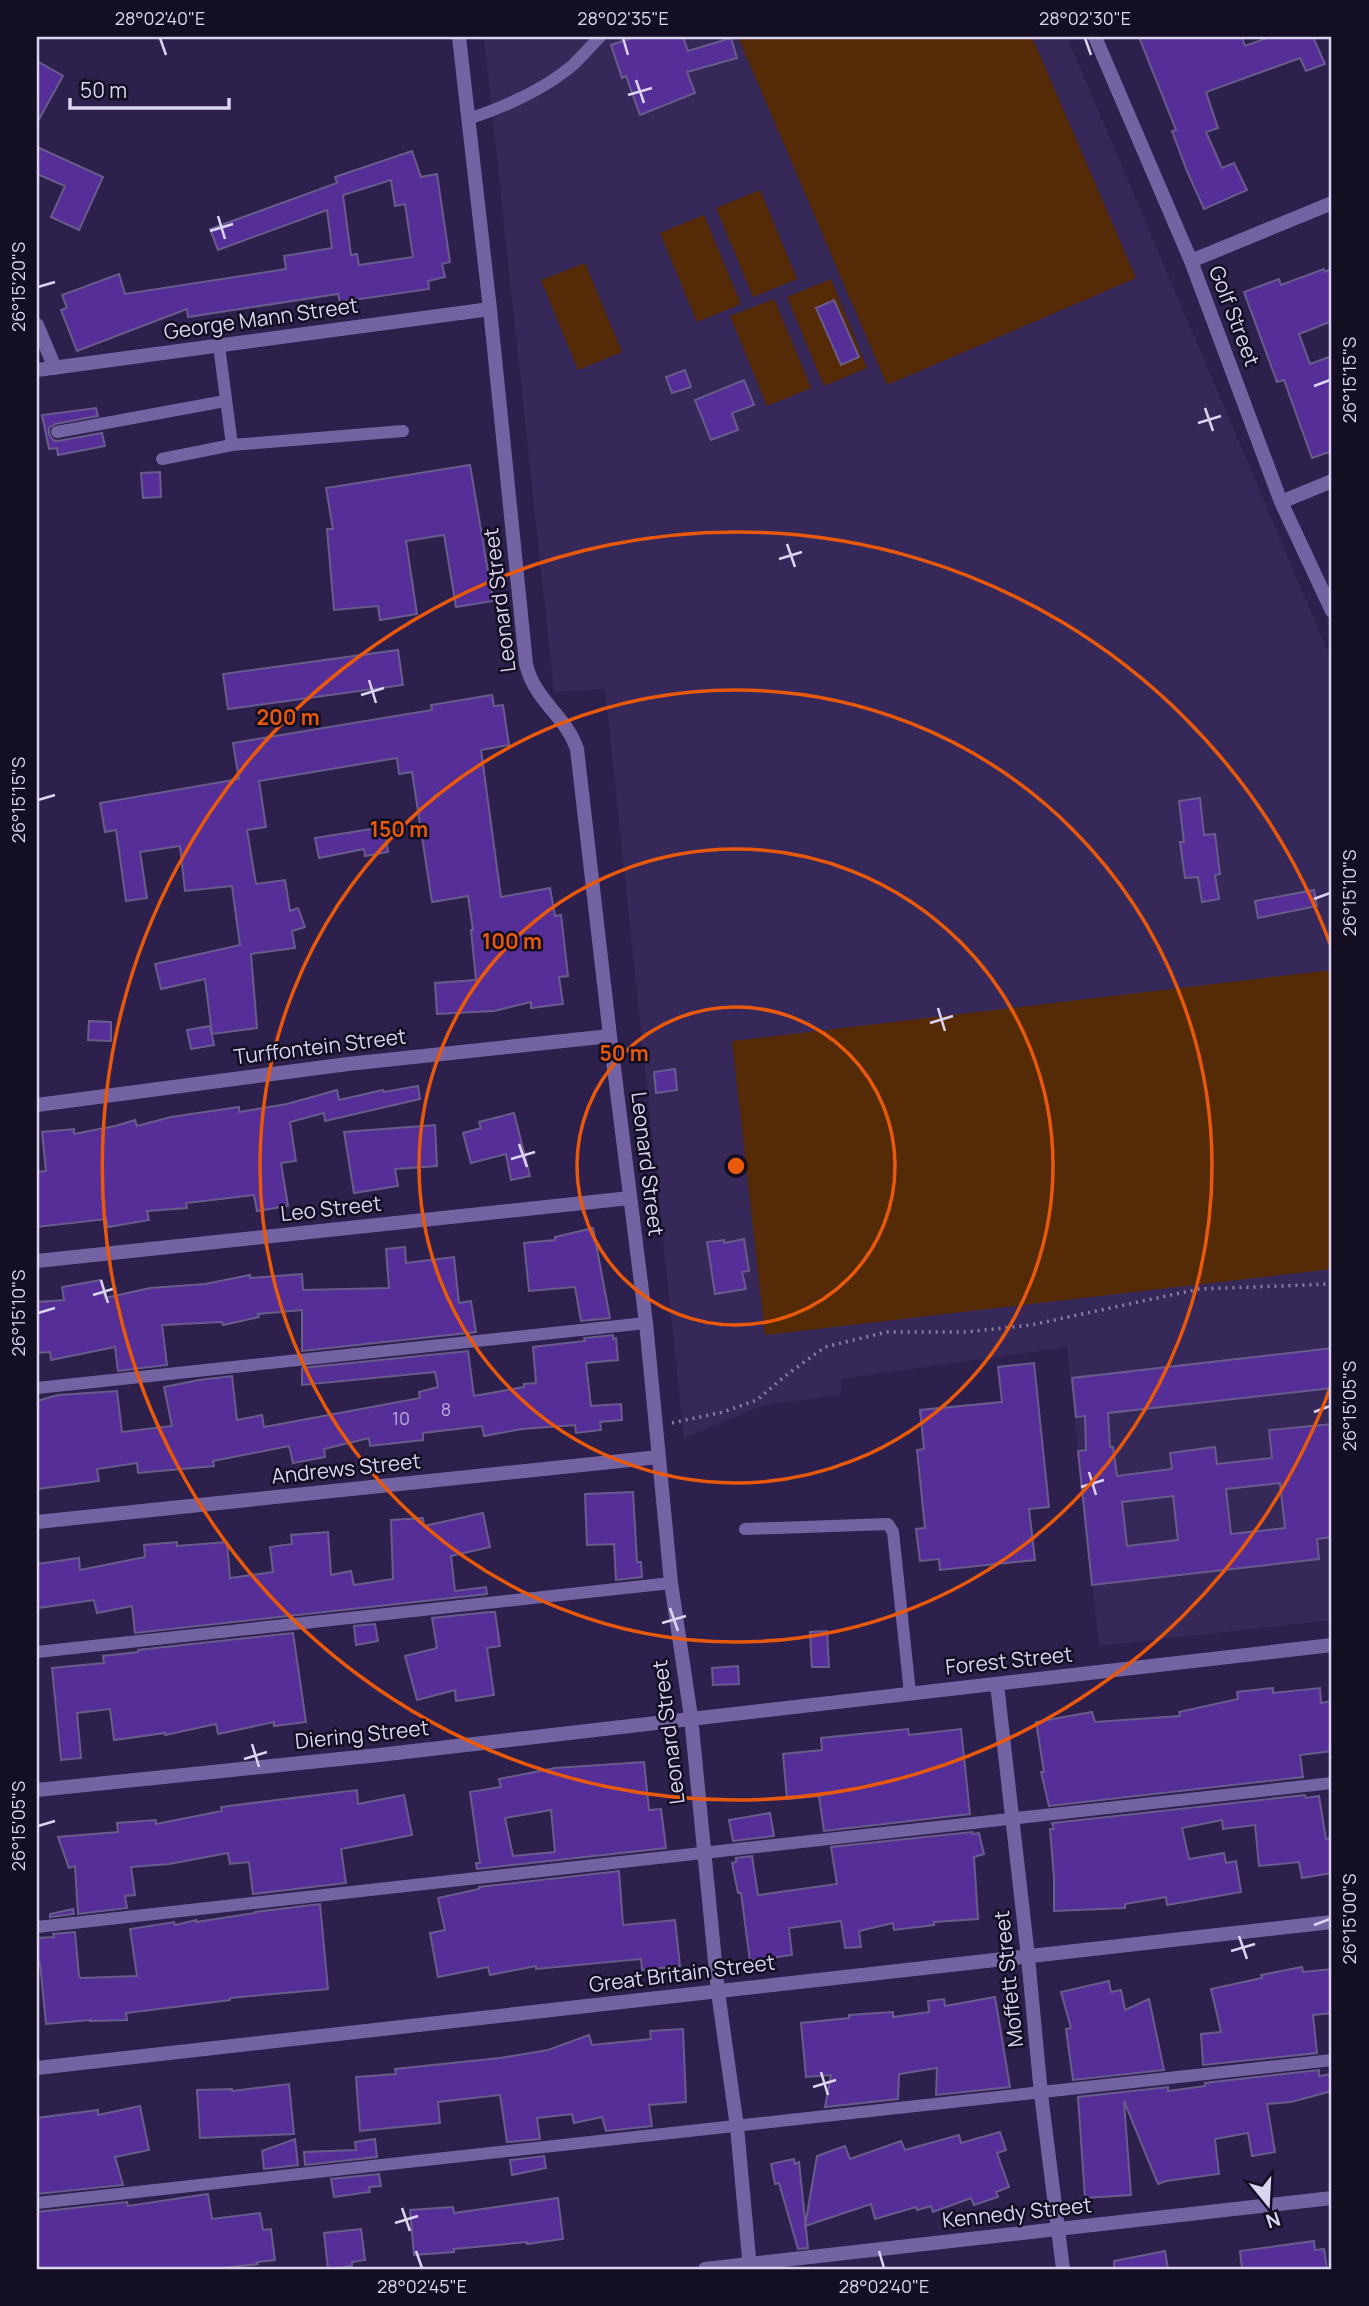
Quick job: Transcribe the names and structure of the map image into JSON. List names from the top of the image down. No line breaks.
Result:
{"streets":{"street":["Golf Street","George Mann Street","Leonard Street","Turffontein Street","Leo Street","Andrews Street","Forest Street","Diering Street","Great Britain Street","Moffett Street","Kennedy Street"]},"crossings":[["George Mann Street","Leonard Street"],["Leonard Street","Turffontein Street"],["Leonard Street","Leo Street"],["Leonard Street","Andrews Street"],["Leonard Street","Forest Street"],["Leonard Street","Diering Street"],["Leonard Street","Great Britain Street"],["Leonard Street","Kennedy Street"],["Forest Street","Diering Street"],["Forest Street","Moffett Street"],["Great Britain Street","Moffett Street"],["Moffett Street","Kennedy Street"]],"house_numbers":["8","10"],"scale_bar":"50 m","north":"bottom","coordinates":["28°02'40\"E","28°02'35\"E","28°02'30\"E","26°15'20\"S","26°15'15\"S","26°15'10\"S","26°15'05\"S","26°15'00\"S","28°02'45\"E"],"rings":["200 m","150 m","100 m","50 m"]}
